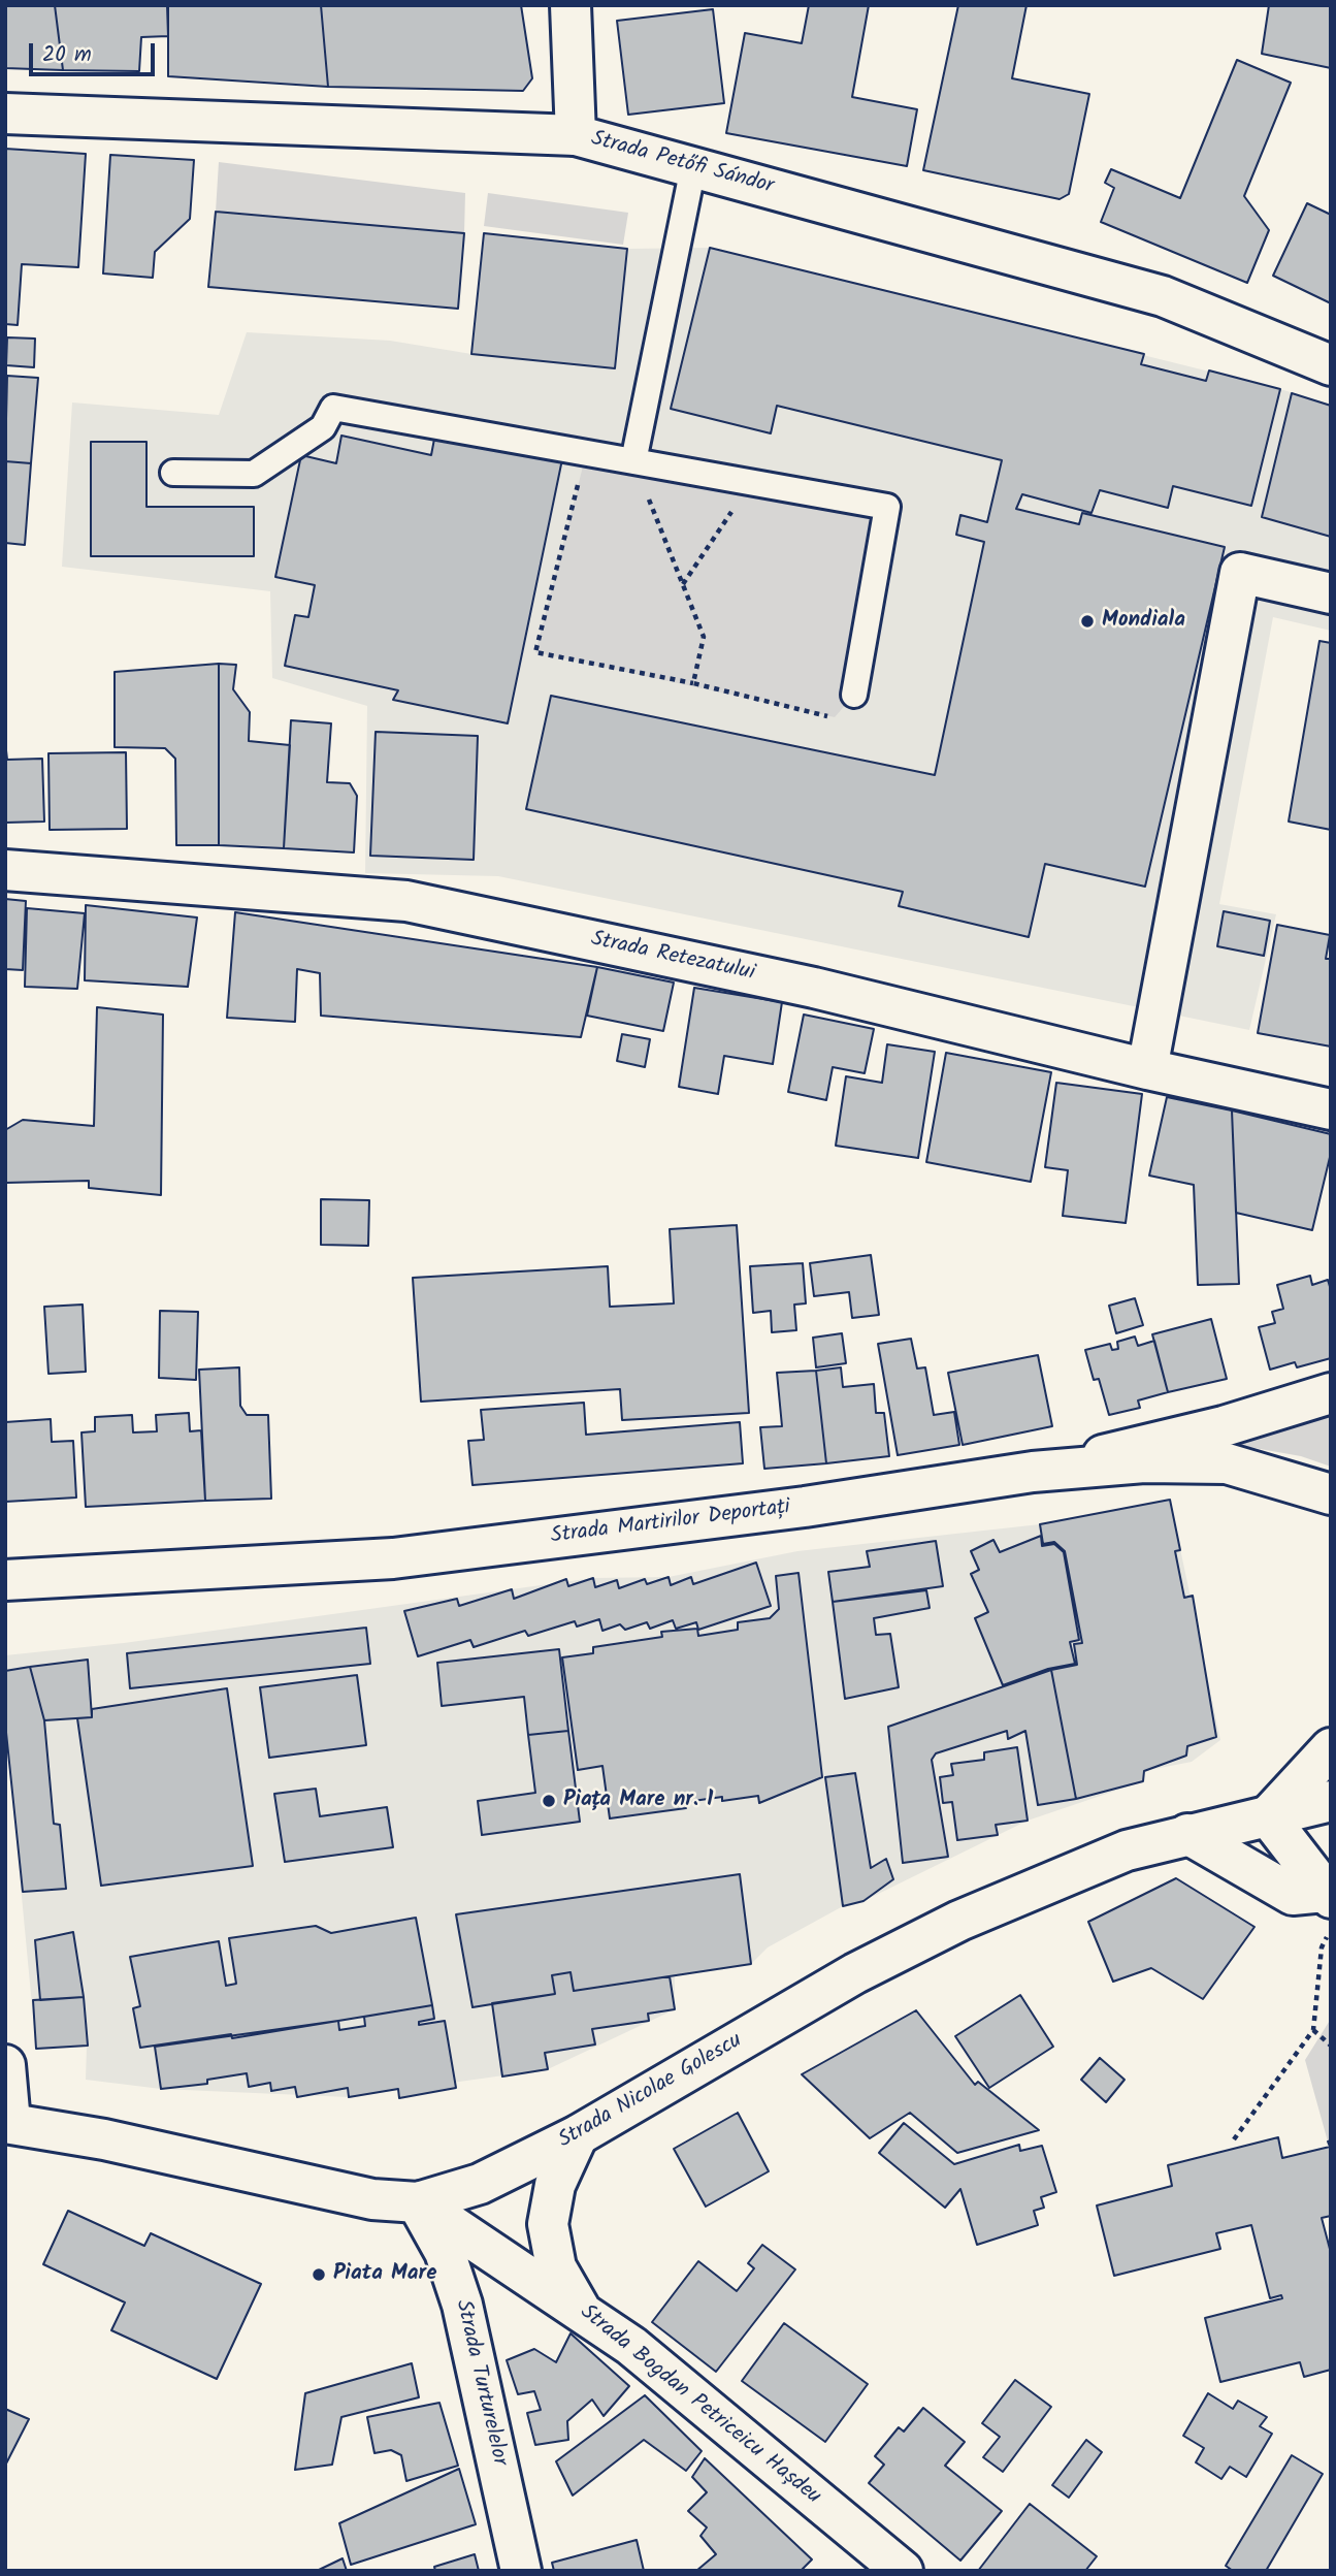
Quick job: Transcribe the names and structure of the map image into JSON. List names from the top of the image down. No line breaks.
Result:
{"streets":{"street":["Strada Petőfi Sándor","Strada Retezatului","Strada Martirilor Deportați","Strada Nicolae Golescu","Strada Turturelelor","Strada Bogdan Petriceicu Hașdeu"]},"crossings":[["Strada Nicolae Golescu","Strada Turturelelor"],["Strada Nicolae Golescu","Strada Bogdan Petriceicu Hașdeu"],["Strada Turturelelor","Strada Bogdan Petriceicu Hașdeu"]],"places":["Mondiala","Piața Mare nr. 1","Piata Mare"],"scale_bar":"20 m"}
